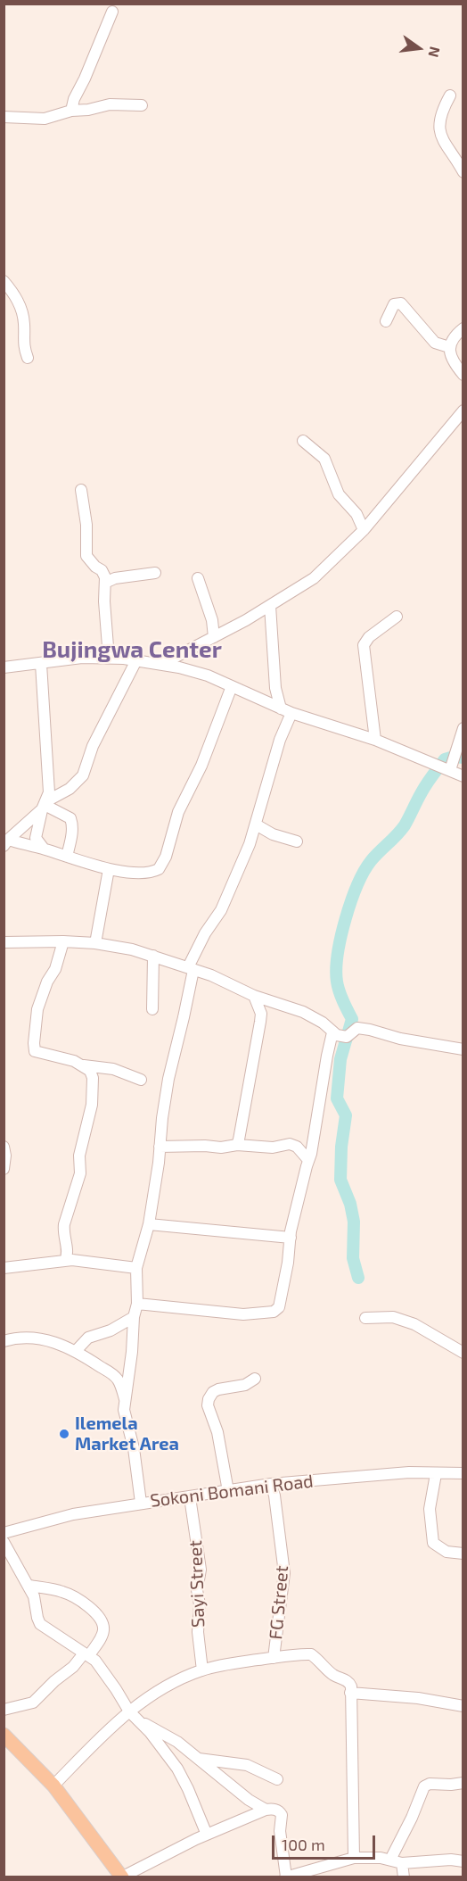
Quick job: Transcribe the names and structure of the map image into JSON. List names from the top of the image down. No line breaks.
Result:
{"streets":{"street":["Sokoni Bomani Road","Sayi Street","FG Street"]},"crossings":[["Sokoni Bomani Road","Sayi Street"],["Sokoni Bomani Road","FG Street"]],"districts":["Bujingwa Center"],"places":["Ilemela Market Area"],"scale_bar":"100 m","north":"right"}
